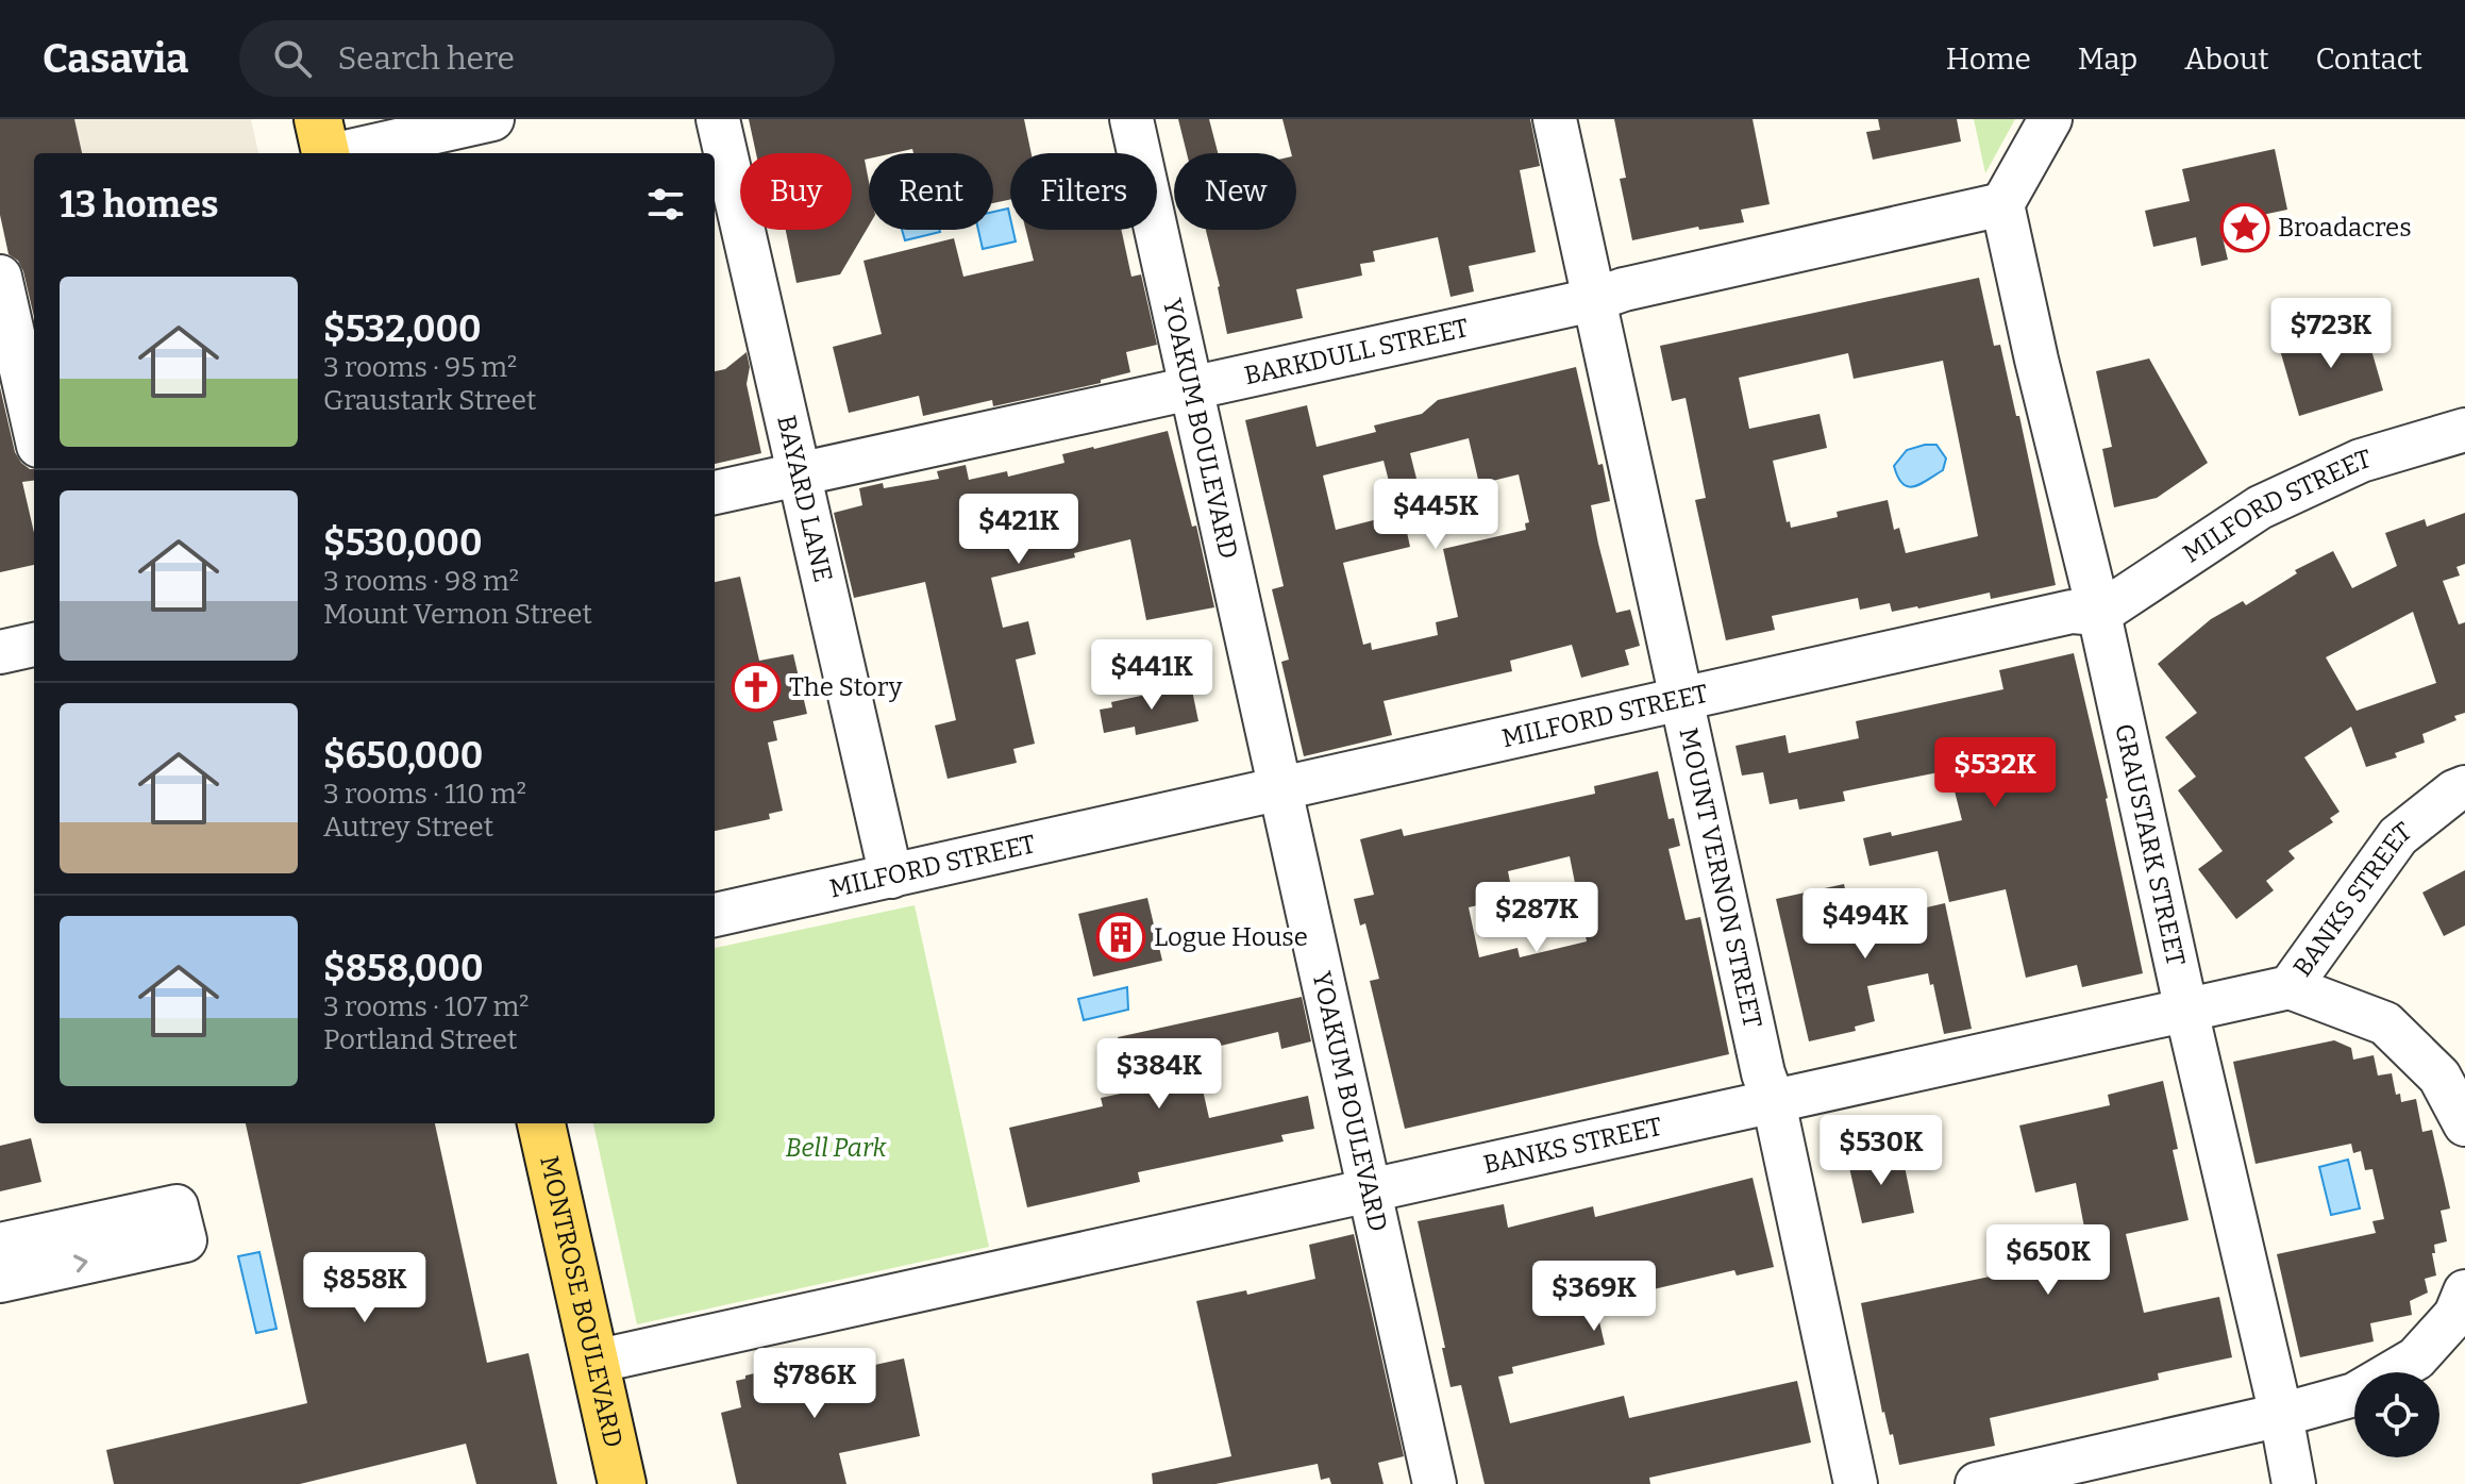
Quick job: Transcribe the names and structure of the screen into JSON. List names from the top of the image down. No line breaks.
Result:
{"streets":{"main road":["MONTROSE BOULEVARD"],"street":["BARKDULL STREET","YOAKUM BOULEVARD","BAYARD LANE","MILFORD STREET","GRAUSTARK STREET","MOUNT VERNON STREET","BANKS STREET"]},"crossings":[["BARKDULL STREET","YOAKUM BOULEVARD"],["BARKDULL STREET","BAYARD LANE"],["BARKDULL STREET","GRAUSTARK STREET"],["BARKDULL STREET","MOUNT VERNON STREET"],["YOAKUM BOULEVARD","MILFORD STREET"],["YOAKUM BOULEVARD","BANKS STREET"],["BAYARD LANE","MILFORD STREET"],["MILFORD STREET","GRAUSTARK STREET"],["MILFORD STREET","MOUNT VERNON STREET"],["GRAUSTARK STREET","BANKS STREET"],["MOUNT VERNON STREET","BANKS STREET"],["BANKS STREET","MONTROSE BOULEVARD"]],"parks":["Bell Park"],"places":{"place":["Broadacres"],"church":["The Story"],"building":["Logue House"]},"page":{"header":"Casavia","search":"Search here","nav":["Home","Map","About","Contact"],"chip":["Buy","Rent","Filters","New"],"heading":"13 homes","list":[{"name":"$532,000","note":"3 rooms · 95 m² · Graustark Street"},{"name":"$530,000","note":"3 rooms · 98 m² · Mount Vernon Street"},{"name":"$650,000","note":"3 rooms · 110 m² · Autrey Street"},{"name":"$858,000","note":"3 rooms · 107 m² · Portland Street"}],"price":["$723K","$445K","$421K","$441K","$532K","$287K","$494K","$384K","$530K","$650K","$858K","$369K","$786K"]}}
